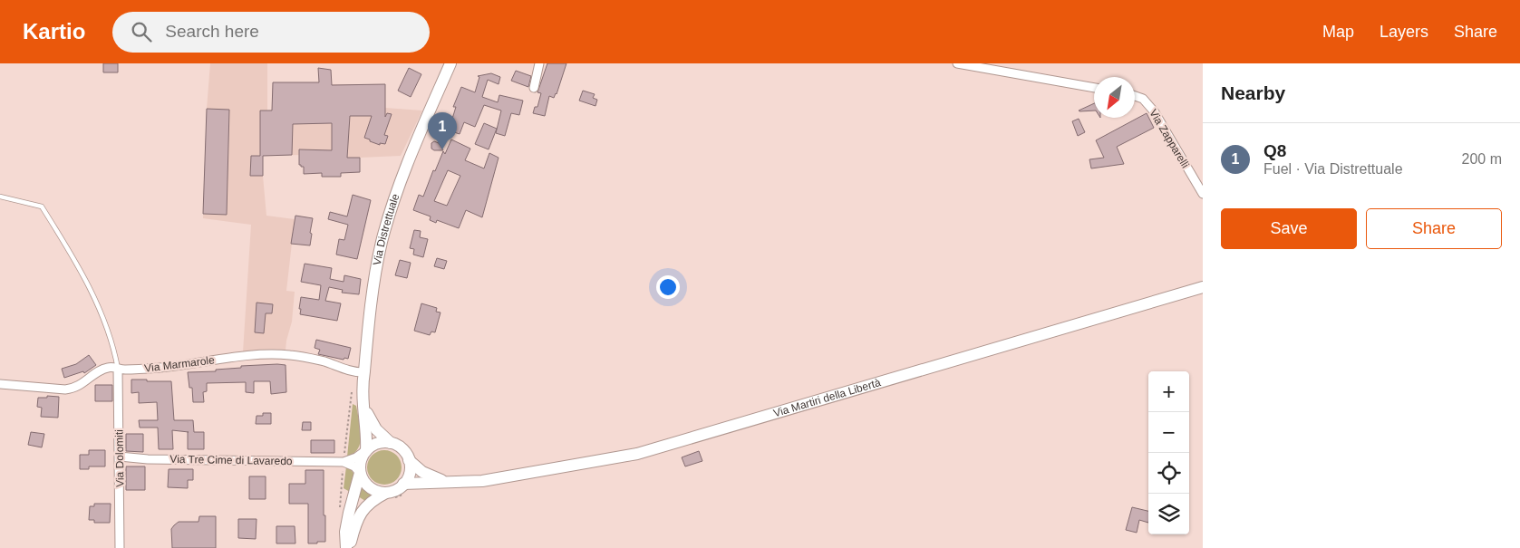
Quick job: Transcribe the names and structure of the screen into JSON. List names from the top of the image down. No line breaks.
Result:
{"streets":{"street":["Via Zapparelli","Via Distrettuale","Via Marmarole","Via Martiri della Libertà","Via Dolomiti","Via Tre Cime di Lavaredo"]},"crossings":[["Via Distrettuale","Via Marmarole"],["Via Distrettuale","Via Martiri della Libertà"],["Via Distrettuale","Via Tre Cime di Lavaredo"],["Via Marmarole","Via Dolomiti"],["Via Martiri della Libertà","Via Tre Cime di Lavaredo"],["Via Dolomiti","Via Tre Cime di Lavaredo"]],"north":"bottom left","page":{"header":"Kartio","search":"Search here","nav":["Map","Layers","Share"],"heading":"Nearby","pins":"1","list":[{"mark":"1","name":"Q8","note":"Fuel · Via Distrettuale","value":"200 m"}],"buttons":["Save","Share"],"map_buttons":["+","−"]}}
